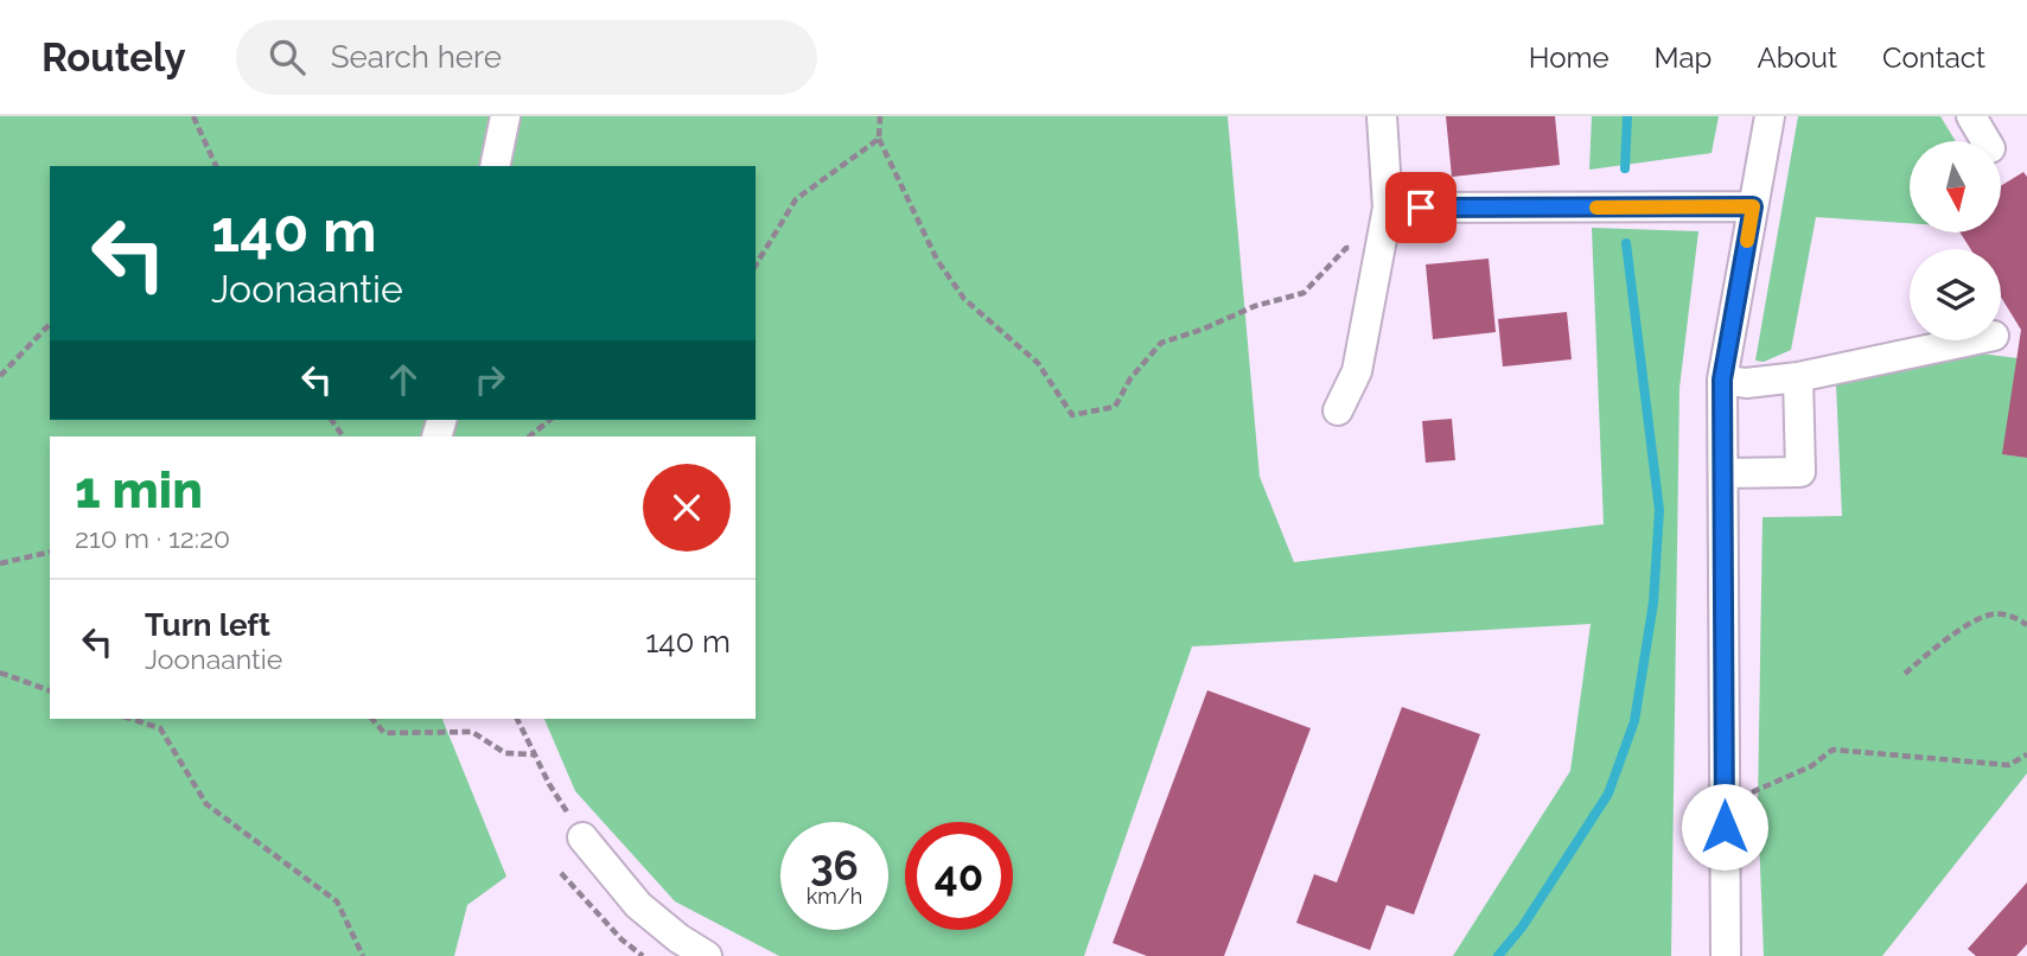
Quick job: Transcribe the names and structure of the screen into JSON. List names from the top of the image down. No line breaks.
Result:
{"north":"bottom","page":{"header":"Routely","search":"Search here","nav":["Home","Map","About","Contact"],"turn":["140 m","Joonaantie"],"heading":["1 min","210 m · 12:20"],"list":[{"name":"Turn left","note":"Joonaantie","value":"140 m"}],"speed":"36 km/h","limit":"40"}}
